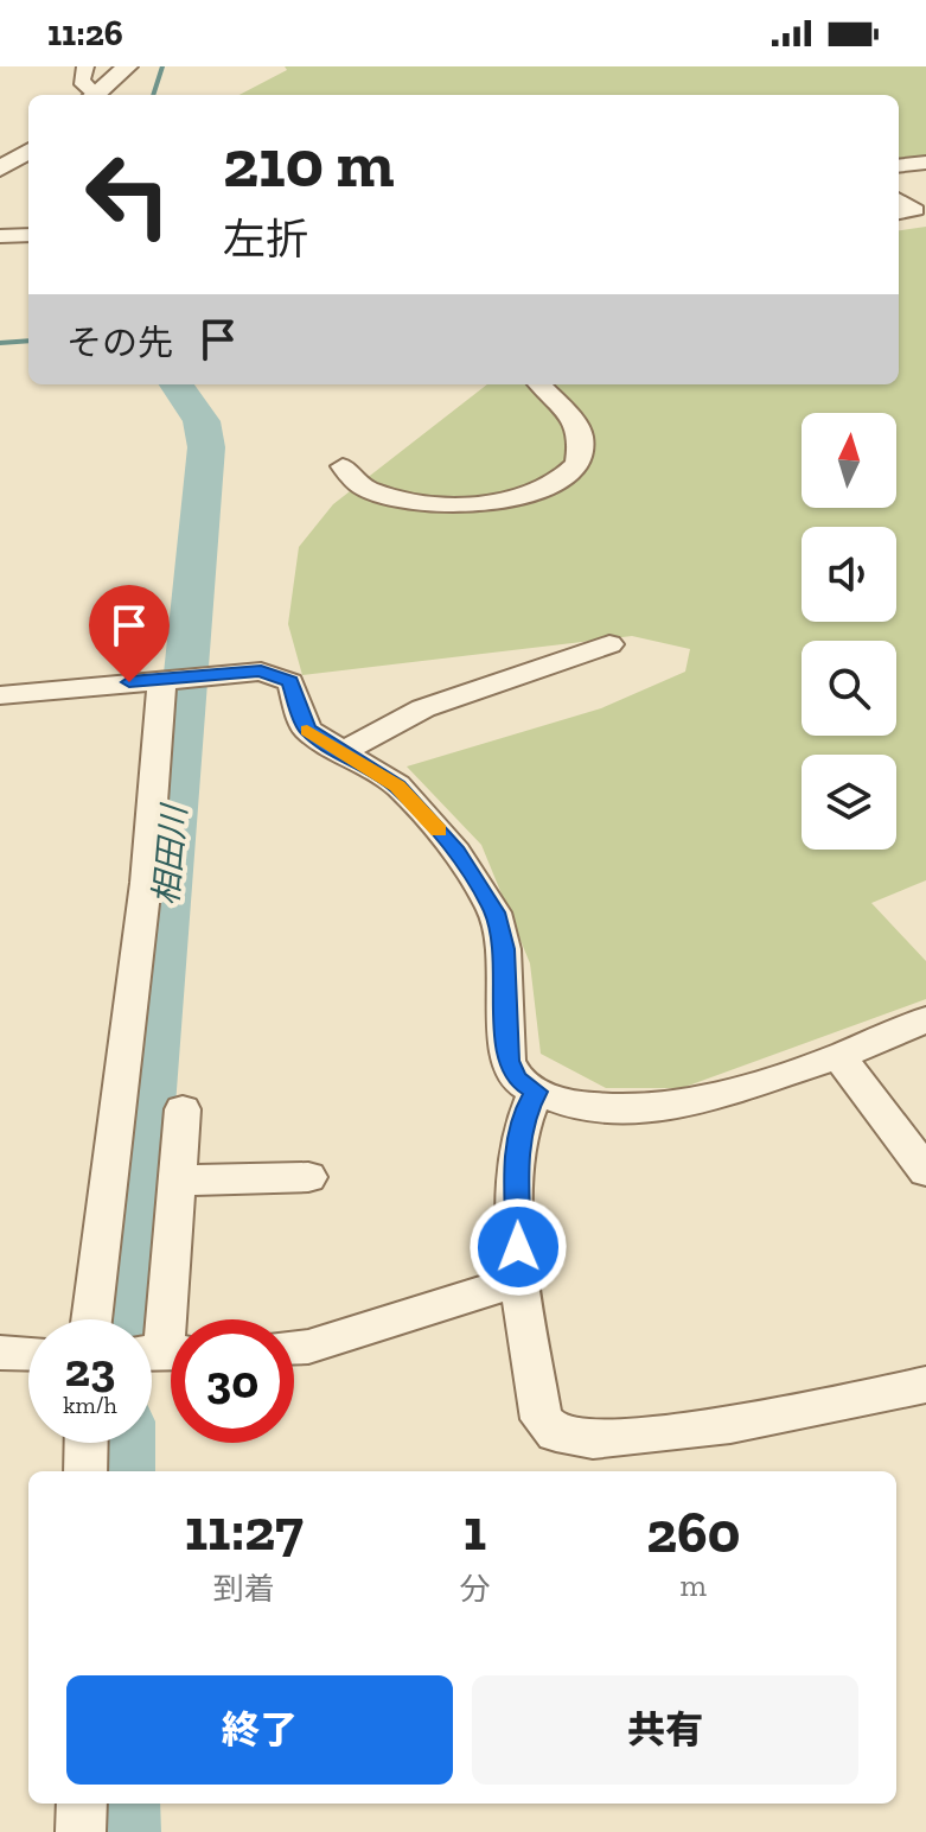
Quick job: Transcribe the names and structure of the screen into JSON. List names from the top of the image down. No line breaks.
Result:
{"water":["相田川"],"north":"top","page":{"status":"11:26","turn":["210 m","左折"],"then":"その先","speed":"23 km/h","limit":"30","eta":["11:27","到着","1","分","260","m"],"buttons":["終了","共有"]}}
